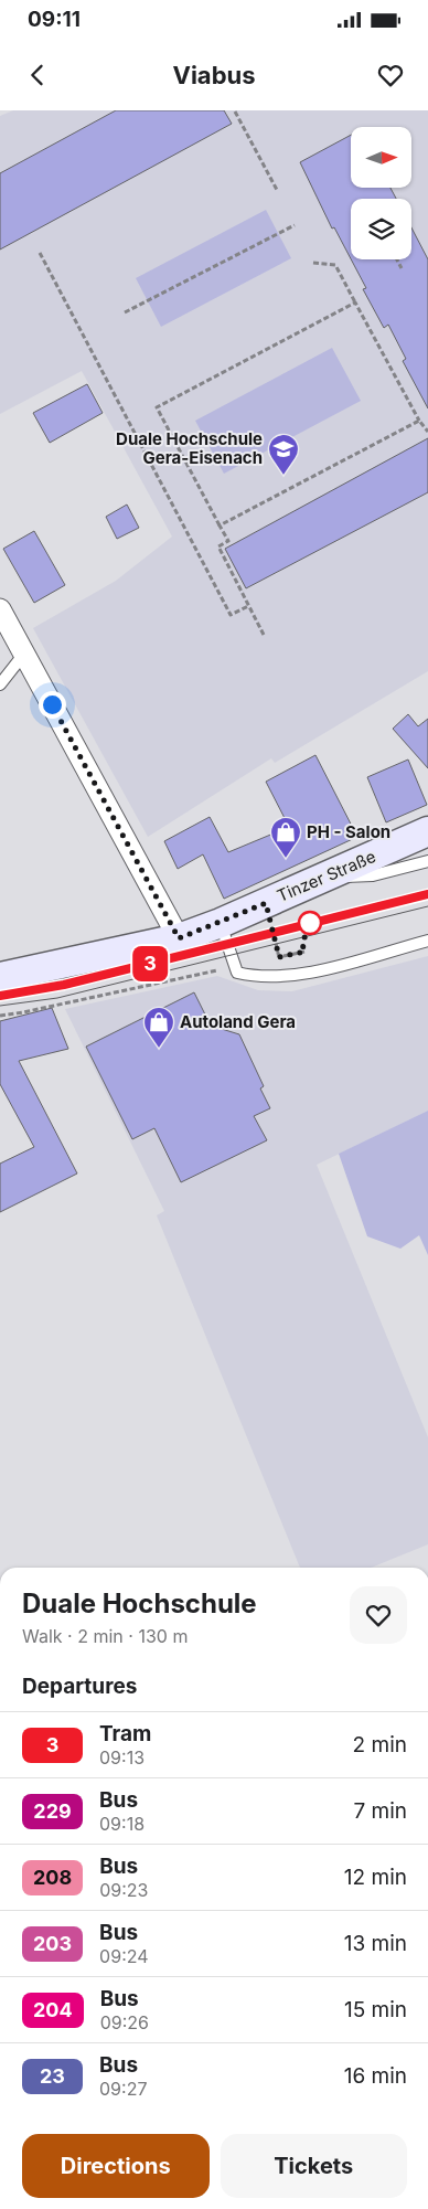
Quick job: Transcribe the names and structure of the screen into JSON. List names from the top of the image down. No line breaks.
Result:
{"streets":{"street":["Tinzer Straße"]},"places":{"school or university":["Duale Hochschule Gera-Eisenach"],"shop":["PH - Salon","Autoland Gera"]},"lines":["tram line 3"],"north":"right","page":{"status":"09:11","header":"Viabus","on_map":"3","heading":[["Duale Hochschule","Walk · 2 min · 130 m"],"Departures"],"list":[{"mark":"3","name":"Tram","note":"09:13","value":"2 min"},{"mark":"229","name":"Bus","note":"09:18","value":"7 min"},{"mark":"208","name":"Bus","note":"09:23","value":"12 min"},{"mark":"203","name":"Bus","note":"09:24","value":"13 min"},{"mark":"204","name":"Bus","note":"09:26","value":"15 min"},{"mark":"23","name":"Bus","note":"09:27","value":"16 min"}],"buttons":["Directions","Tickets"]}}
